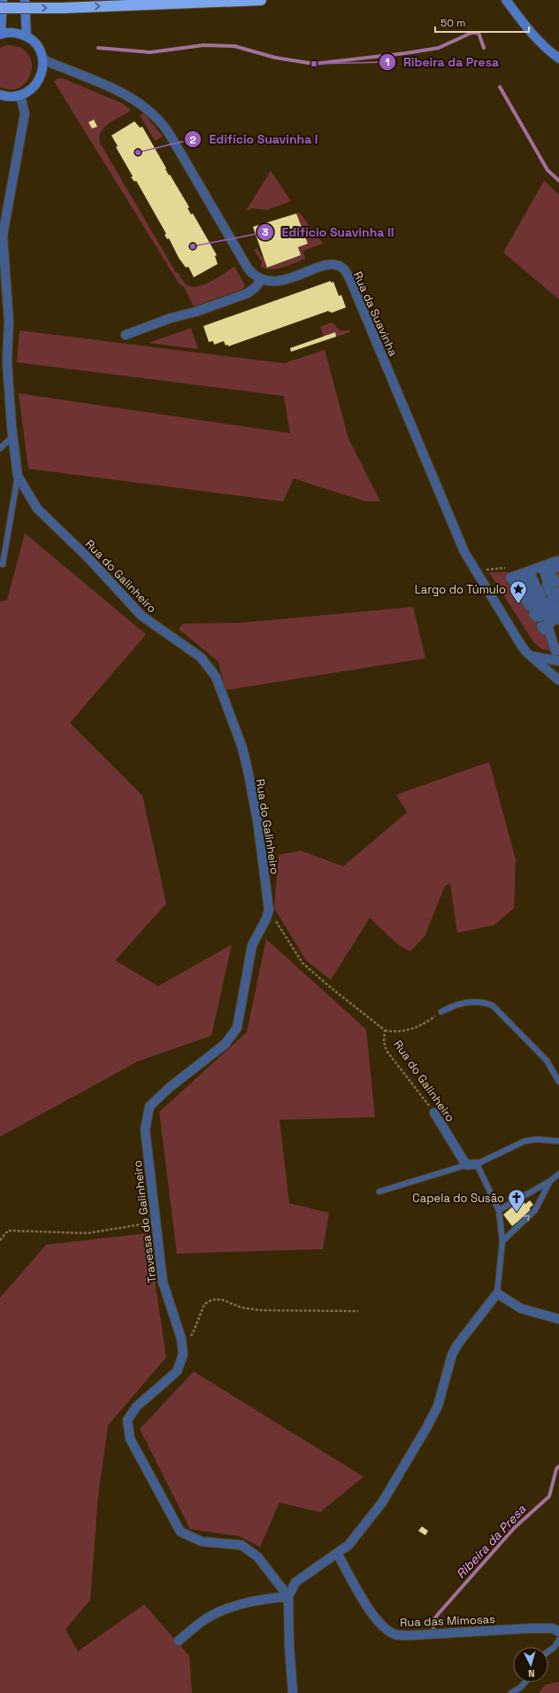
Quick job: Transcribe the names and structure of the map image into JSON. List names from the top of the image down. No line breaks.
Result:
{"streets":{"street":["Rua da Suavinha","Rua do Galinheiro","Travessa do Galinheiro","Rua das Mimosas"]},"crossings":[["Rua do Galinheiro","Travessa do Galinheiro"]],"water":["Ribeira da Presa"],"places":{"other":["Ribeira da Presa","Edifício Suavinha I","Edifício Suavinha II"],"place":["Largo do Túmulo"],"church":["Capela do Susão"]},"scale_bar":"50 m","north":"bottom"}
